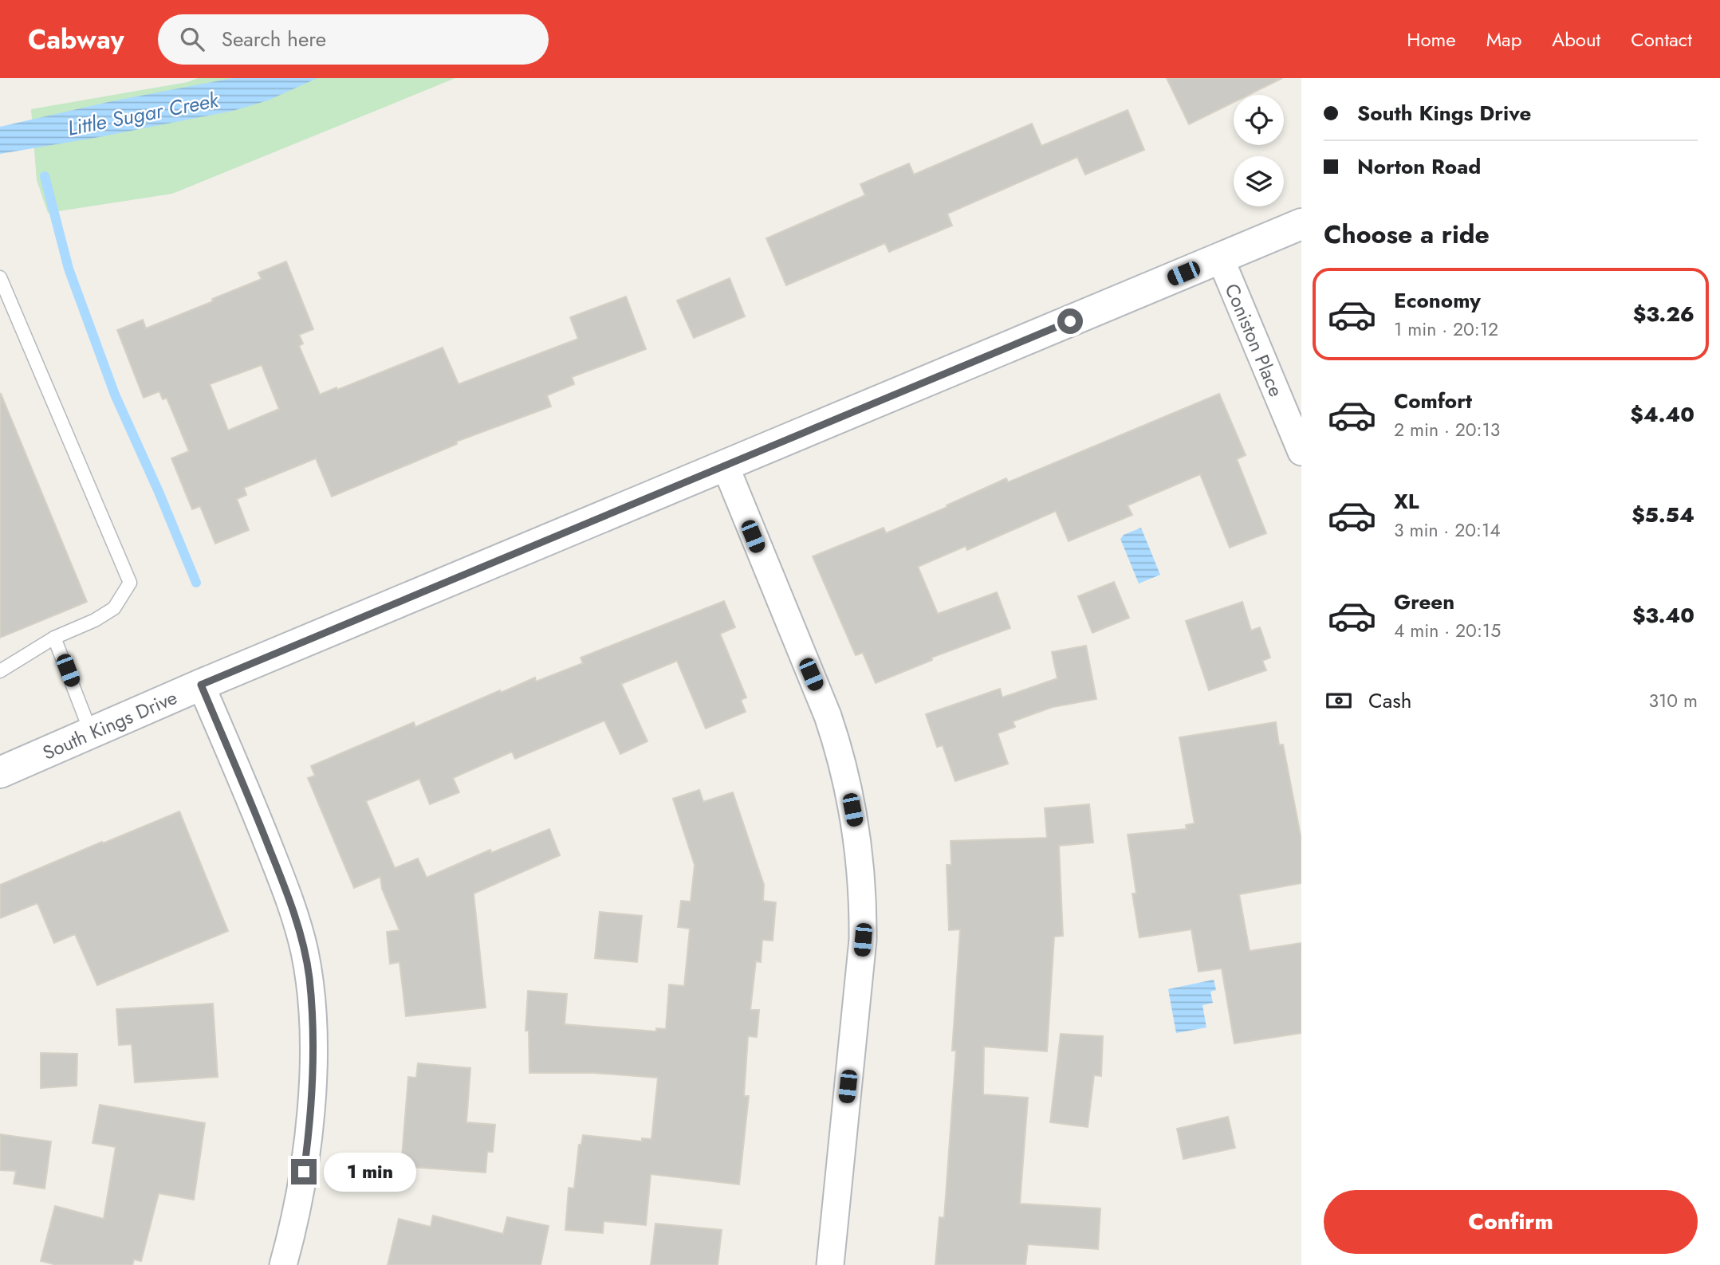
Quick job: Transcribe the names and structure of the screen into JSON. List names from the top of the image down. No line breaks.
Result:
{"streets":{"street":["Coniston Place","South Kings Drive"]},"crossings":[["Coniston Place","South Kings Drive"]],"water":["Little Sugar Creek"],"page":{"header":"Cabway","search":"Search here","nav":["Home","Map","About","Contact"],"banner":["South Kings Drive","Norton Road"],"heading":"Choose a ride","list":[{"name":"Economy","note":"1 min · 20:12","value":"$3.26"},{"name":"Comfort","note":"2 min · 20:13","value":"$4.40"},{"name":"XL","note":"3 min · 20:14","value":"$5.54"},{"name":"Green","note":"4 min · 20:15","value":"$3.40"}],"pay":["Cash","310 m"],"bubble":"1 min","buttons":"Confirm"}}
